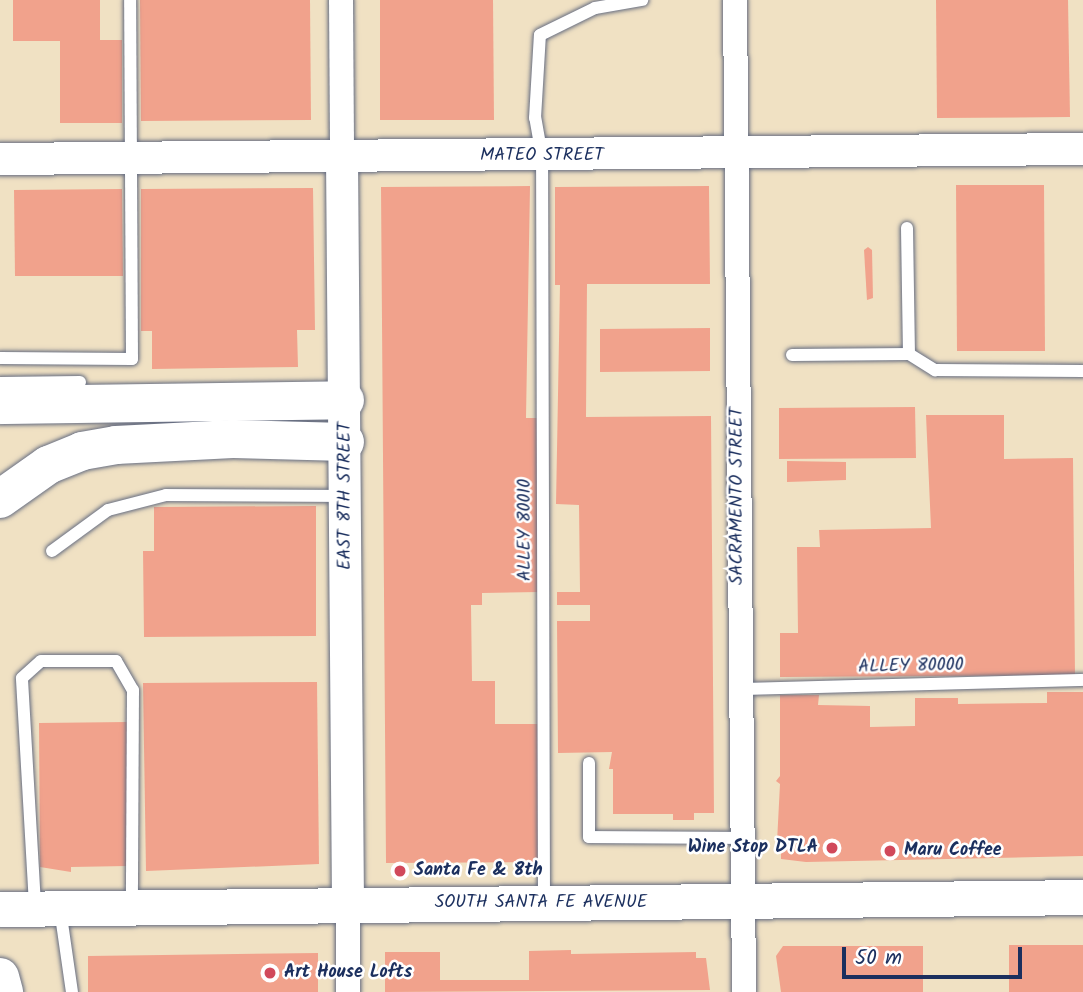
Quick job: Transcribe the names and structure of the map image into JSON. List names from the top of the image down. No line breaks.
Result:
{"streets":{"main road":["SOUTH SANTA FE AVENUE"],"street":["MATEO STREET","EAST 8TH STREET","SACRAMENTO STREET"],"lane":["ALLEY 80010","ALLEY 80000"]},"crossings":[["MATEO STREET","EAST 8TH STREET"],["MATEO STREET","SACRAMENTO STREET"],["MATEO STREET","ALLEY 80010"],["EAST 8TH STREET","SOUTH SANTA FE AVENUE"],["SACRAMENTO STREET","ALLEY 80000"],["SACRAMENTO STREET","SOUTH SANTA FE AVENUE"],["ALLEY 80010","SOUTH SANTA FE AVENUE"]],"places":["Wine Stop DTLA","Maru Coffee","Santa Fe & 8th","Art House Lofts"],"scale_bar":"50 m"}
